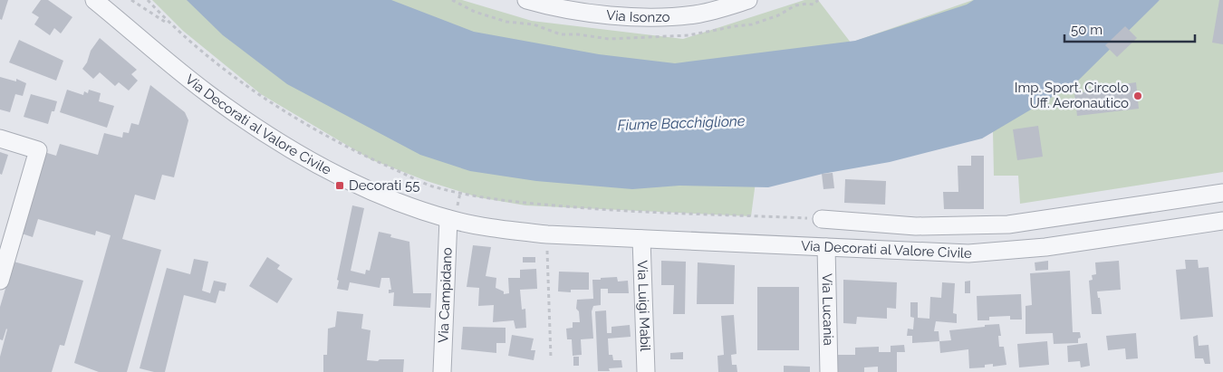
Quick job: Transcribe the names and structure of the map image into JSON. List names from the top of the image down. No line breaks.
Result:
{"streets":{"street":["Via Isonzo","Via Decorati al Valore Civile","Via Campidano","Via Luigi Mabil","Via Lucania"]},"crossings":[["Via Decorati al Valore Civile","Via Campidano"],["Via Decorati al Valore Civile","Via Luigi Mabil"],["Via Decorati al Valore Civile","Via Lucania"]],"water":["Fiume Bacchiglione"],"places":{"other":["Imp. Sport. Circolo Uff. Aeronautico"],"transit":["Decorati 55"]},"scale_bar":"50 m"}
